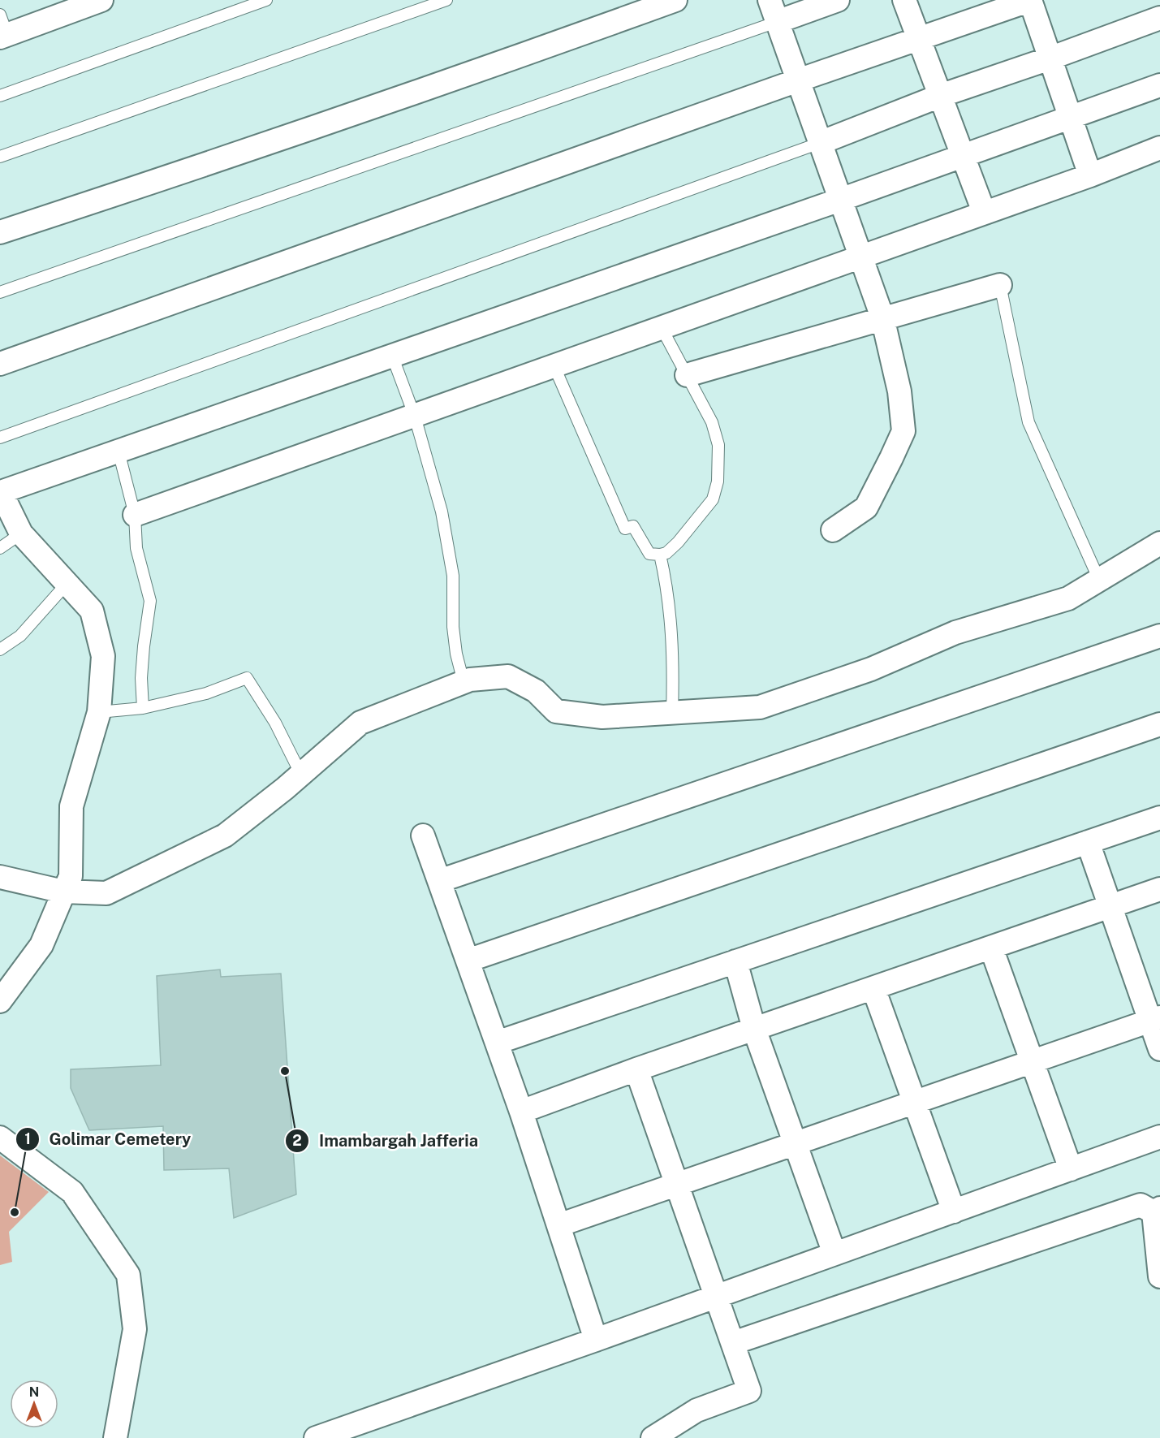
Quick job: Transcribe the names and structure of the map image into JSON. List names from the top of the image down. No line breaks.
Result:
{"places":["Imambargah Jafferia","Golimar Cemetery"],"north":"top"}
